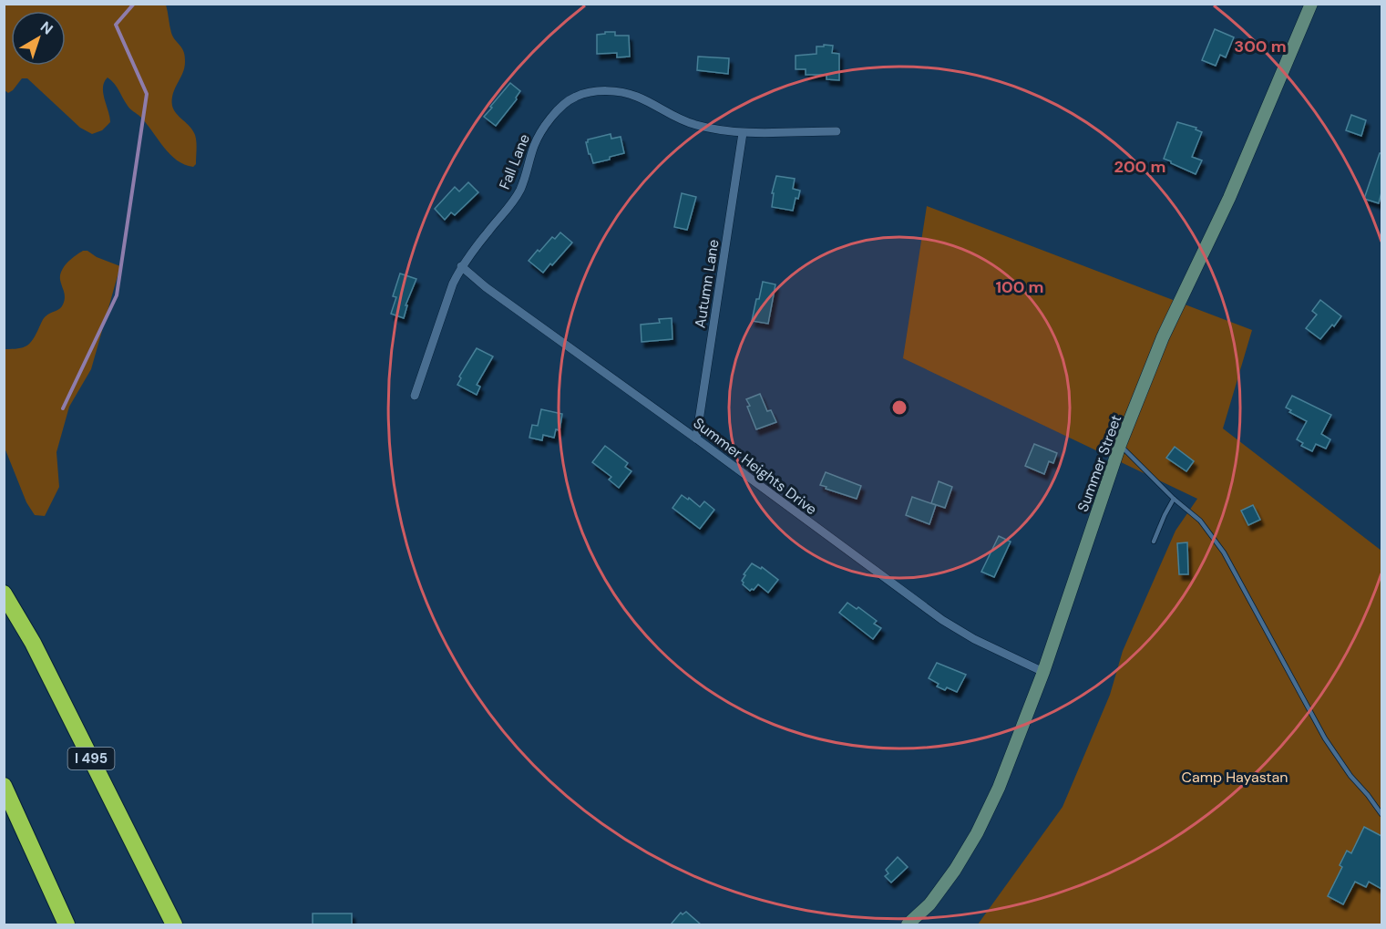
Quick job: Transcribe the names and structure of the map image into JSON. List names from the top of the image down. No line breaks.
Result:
{"streets":{"highway":["I 495"],"main road":["Summer Street"],"street":["Fall Lane","Autumn Lane","Summer Heights Drive"]},"crossings":[["Fall Lane","Autumn Lane"],["Fall Lane","Summer Heights Drive"],["Autumn Lane","Summer Heights Drive"],["Summer Street","Summer Heights Drive"]],"parks":["Camp Hayastan"],"north":"top right","rings":["300 m","200 m","100 m"]}
